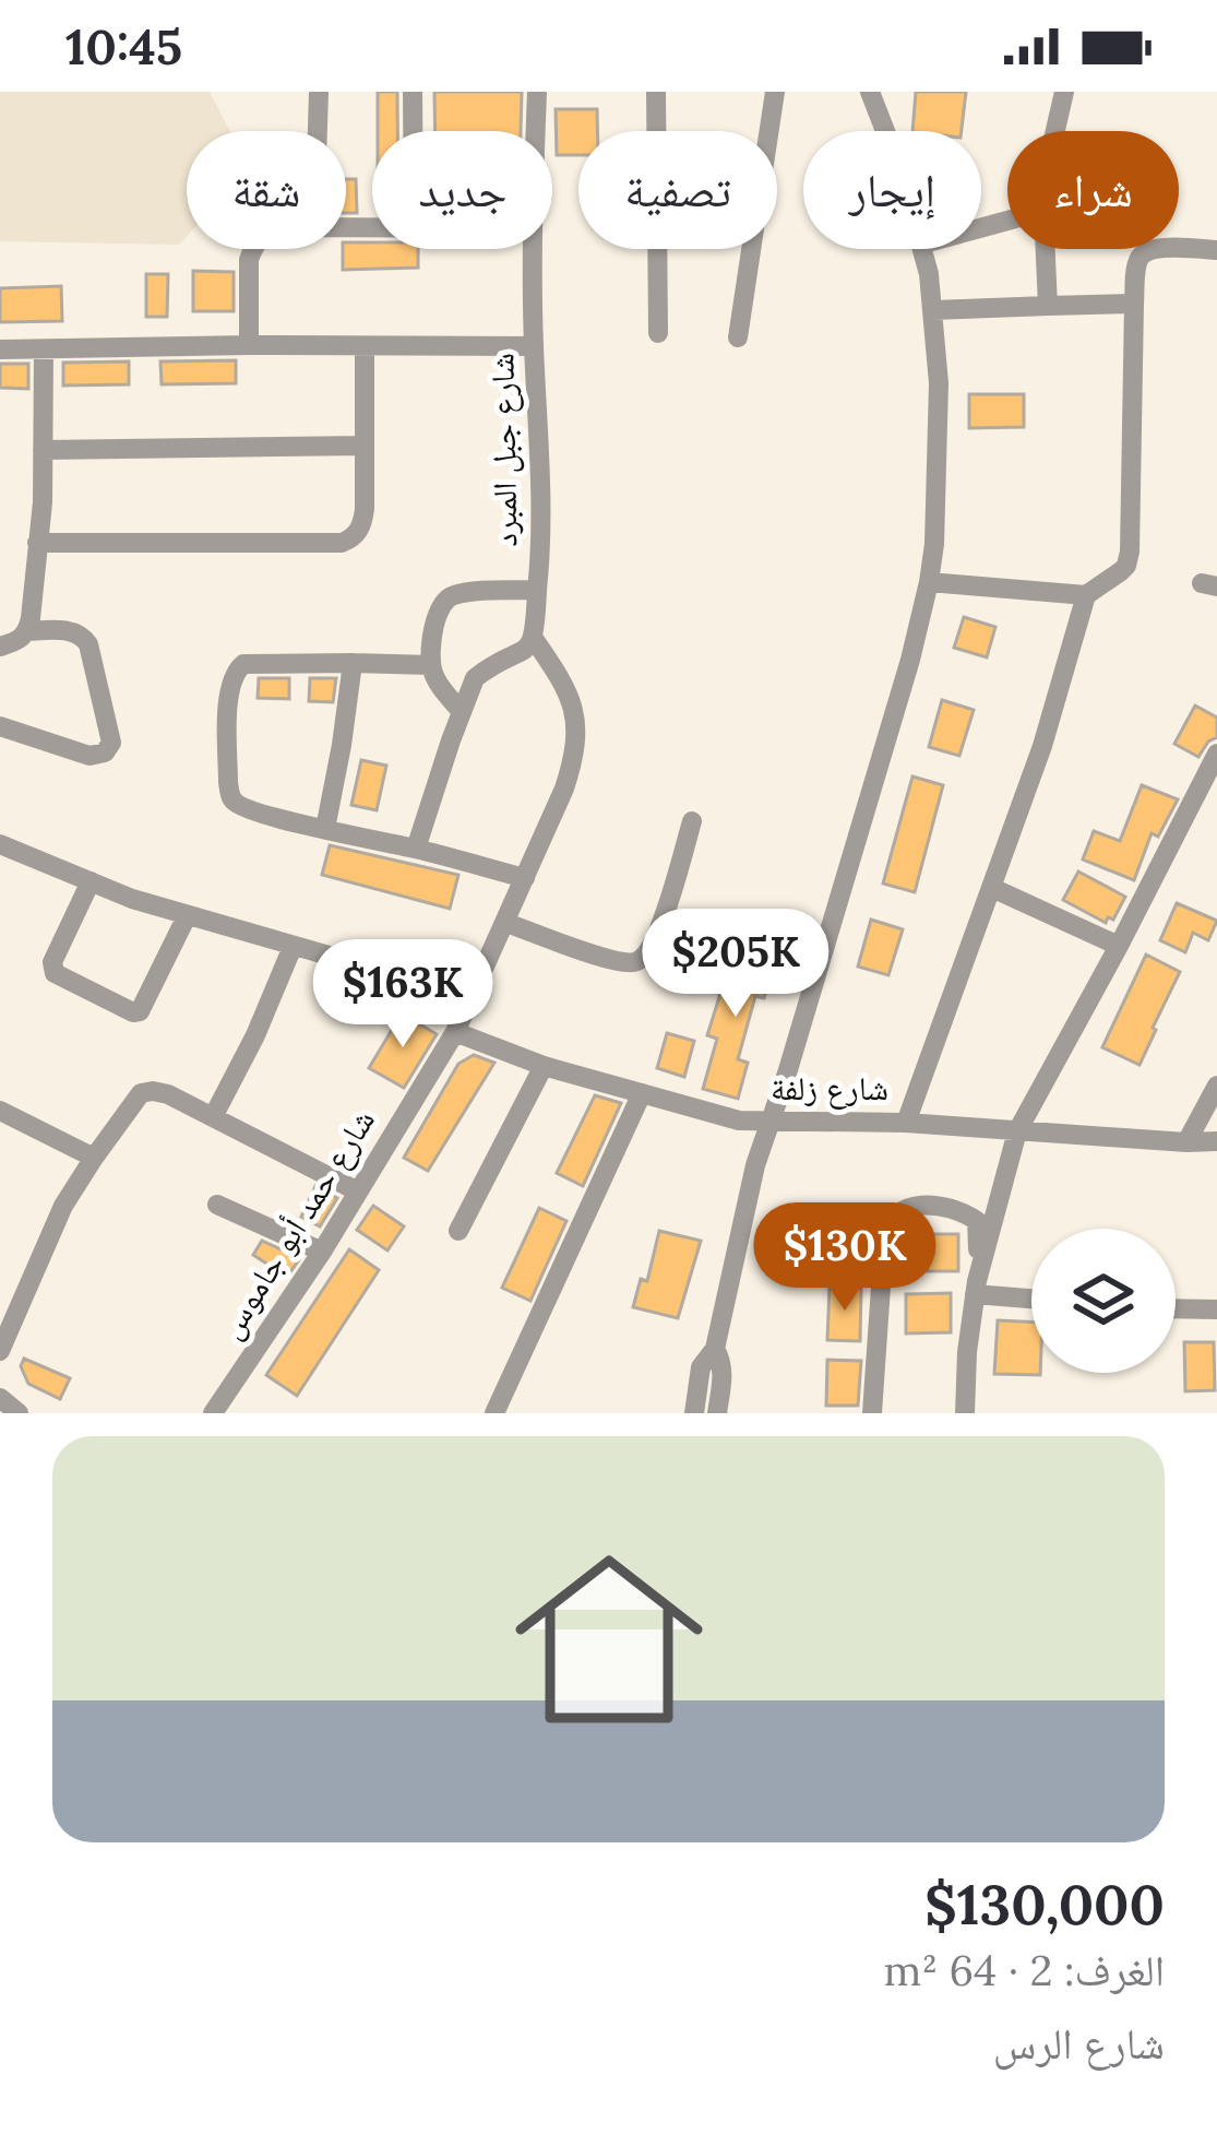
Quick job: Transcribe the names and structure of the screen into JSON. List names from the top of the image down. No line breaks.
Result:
{"streets":{"street":["شارع جبل المبرد","شارع زلفة","شارع حمد أبو جاموس"]},"crossings":[["شارع زلفة","شارع حمد أبو جاموس"]],"page":{"status":"10:45","chip":["شراء","إيجار","تصفية","جديد","شقة"],"price":["$205K","$163K","$130K"],"list":[{"name":"$130,000","note":"الغرف: 2 · 64 m² · شارع الرس"}]}}
